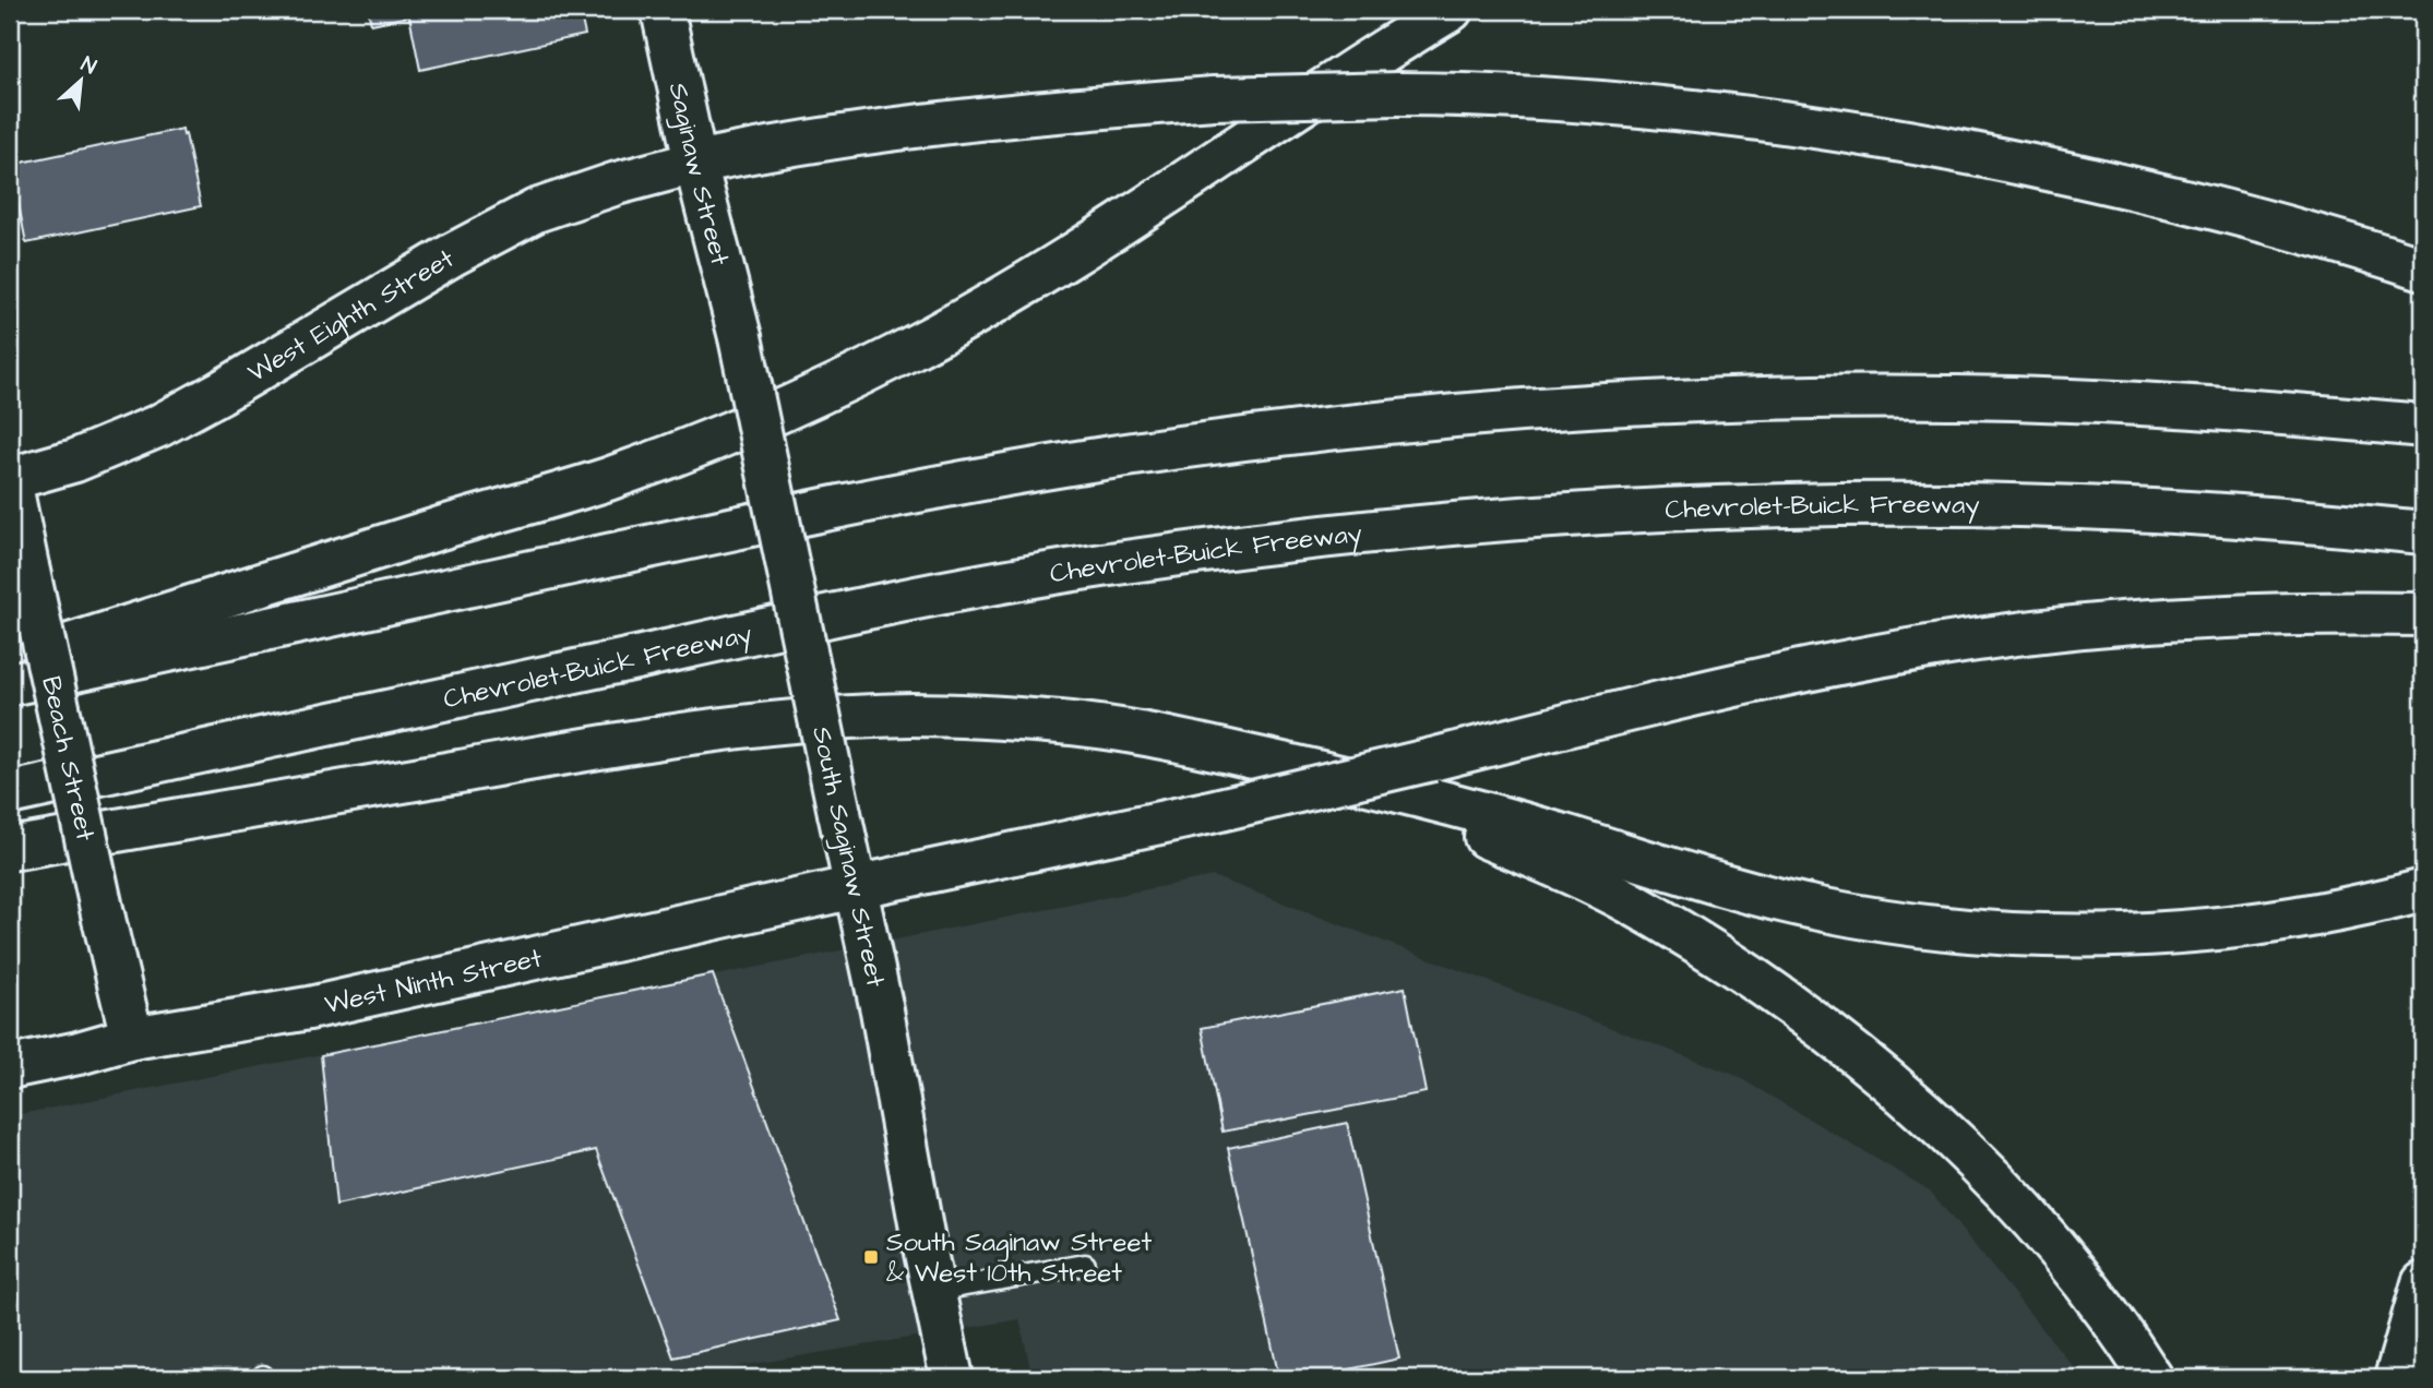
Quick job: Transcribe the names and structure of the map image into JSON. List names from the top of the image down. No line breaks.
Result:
{"streets":{"main road":["Saginaw Street","West Eighth Street","Chevrolet-Buick Freeway","Beach Street","South Saginaw Street","West Ninth Street"]},"crossings":[["Saginaw Street","West Eighth Street"],["Saginaw Street","South Saginaw Street"],["West Eighth Street","Beach Street"],["Beach Street","West Ninth Street"],["South Saginaw Street","West Ninth Street"]],"places":{"transit":["South Saginaw Street & West 10th Street"]},"north":"top right"}
